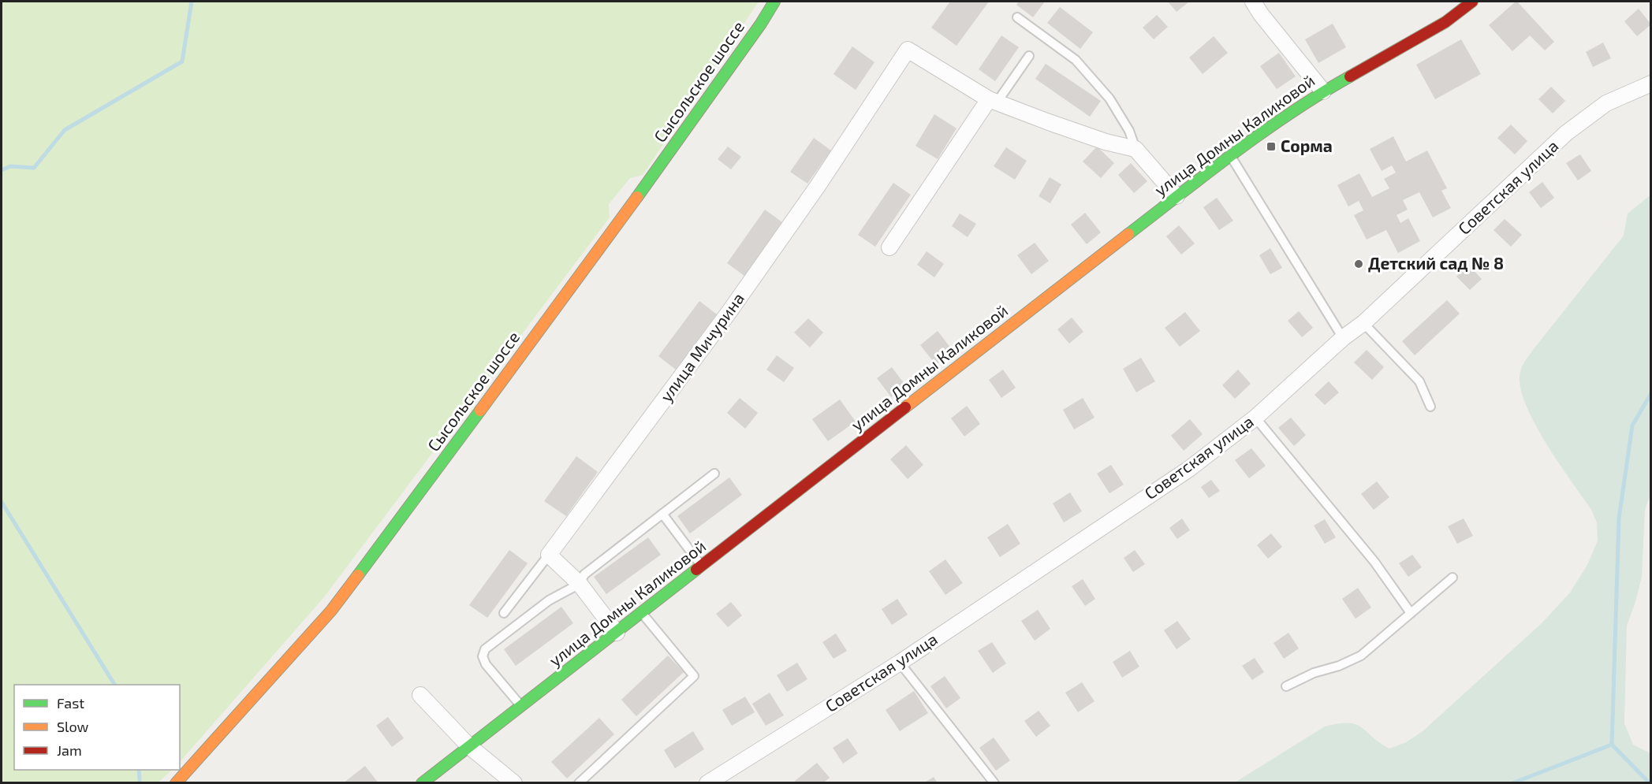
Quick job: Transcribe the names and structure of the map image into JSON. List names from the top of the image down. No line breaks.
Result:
{"streets":{"main road":["Сысольское шоссе","улица Домны Каликовой"],"street":["Советская улица","улица Мичурина"]},"places":{"transit":["Сорма"],"other":["Детский сад № 8"]},"legend":["Fast","Slow","Jam"]}
